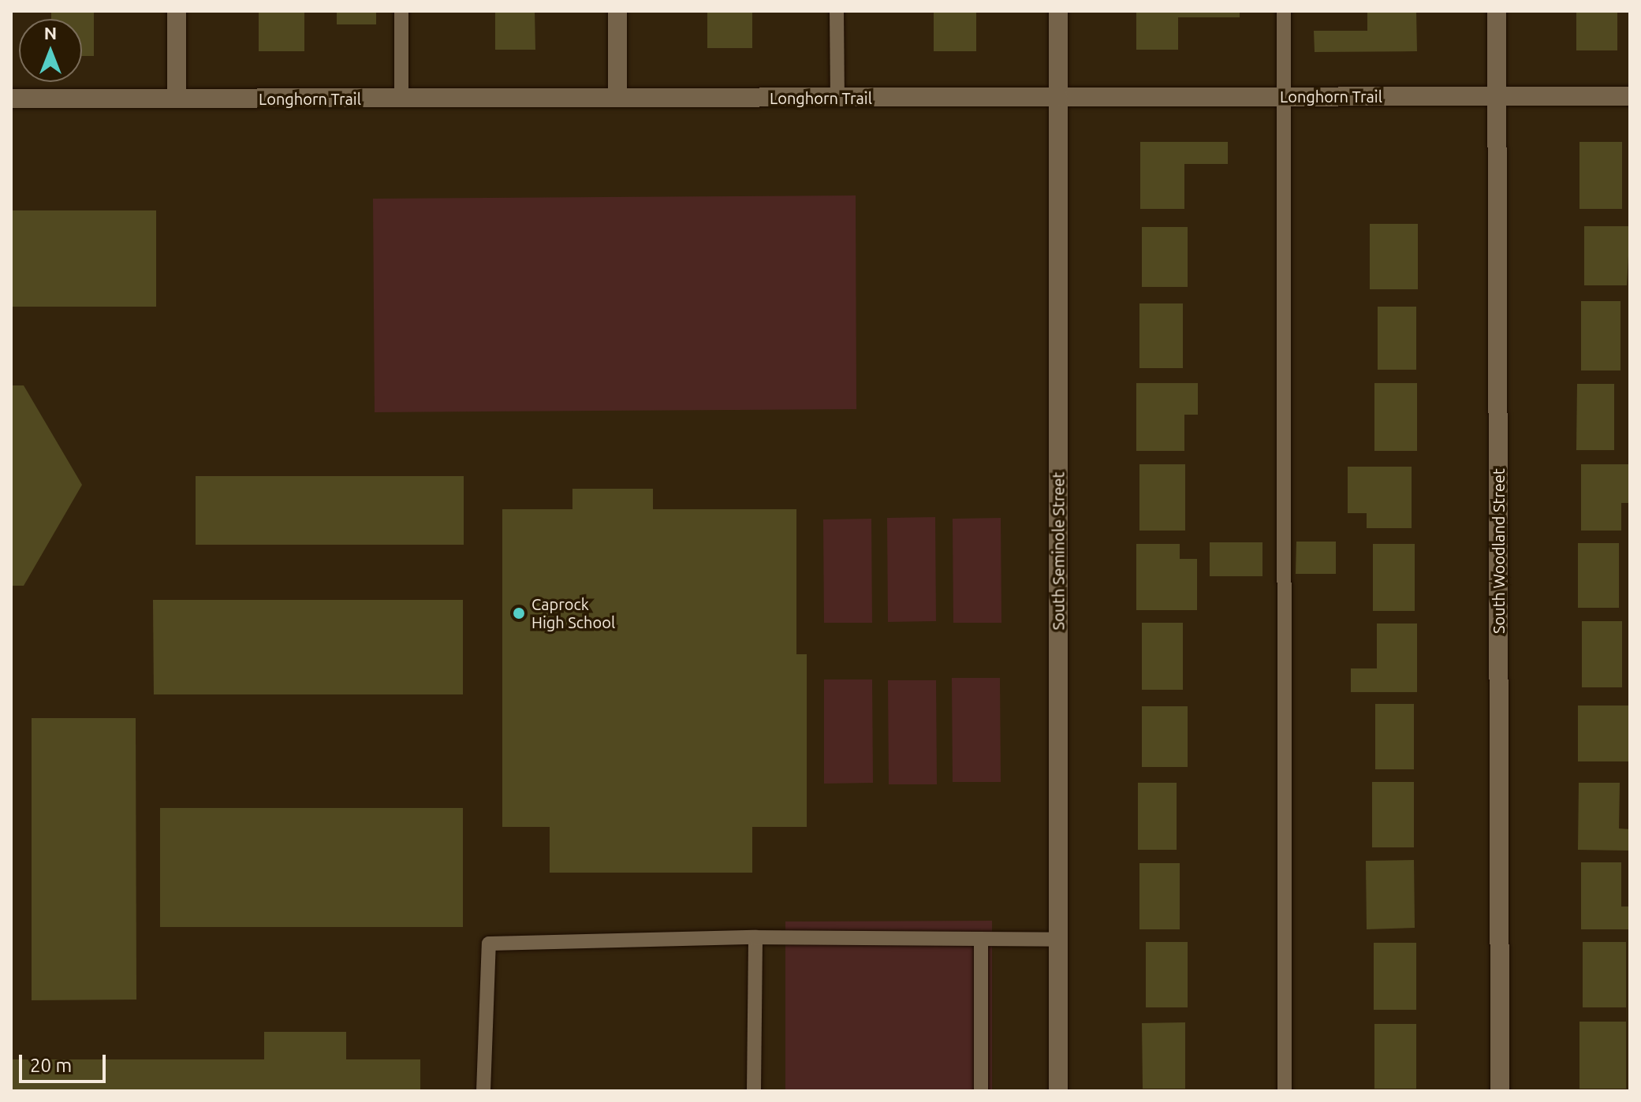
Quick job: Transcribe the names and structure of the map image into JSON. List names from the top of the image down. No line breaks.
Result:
{"streets":{"street":["Longhorn Trail","South Seminole Street","South Woodland Street"]},"crossings":[["Longhorn Trail","South Seminole Street"],["Longhorn Trail","South Woodland Street"]],"places":["Caprock High School"],"scale_bar":"20 m","north":"top"}
